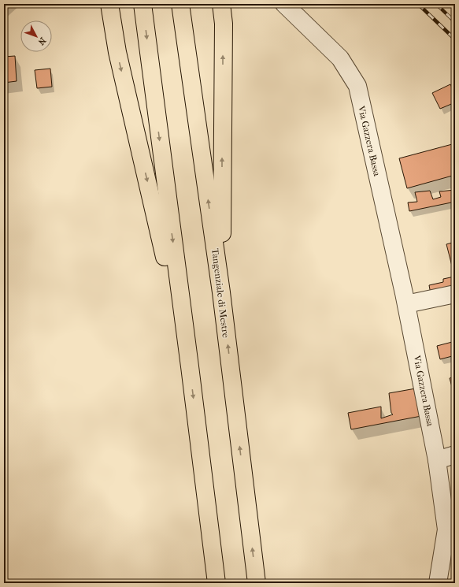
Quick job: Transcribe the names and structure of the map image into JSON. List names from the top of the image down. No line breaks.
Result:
{"streets":{"highway":["Tangenziale di Mestre"],"street":["Via Gazzera Bassa"]},"north":"bottom right"}
